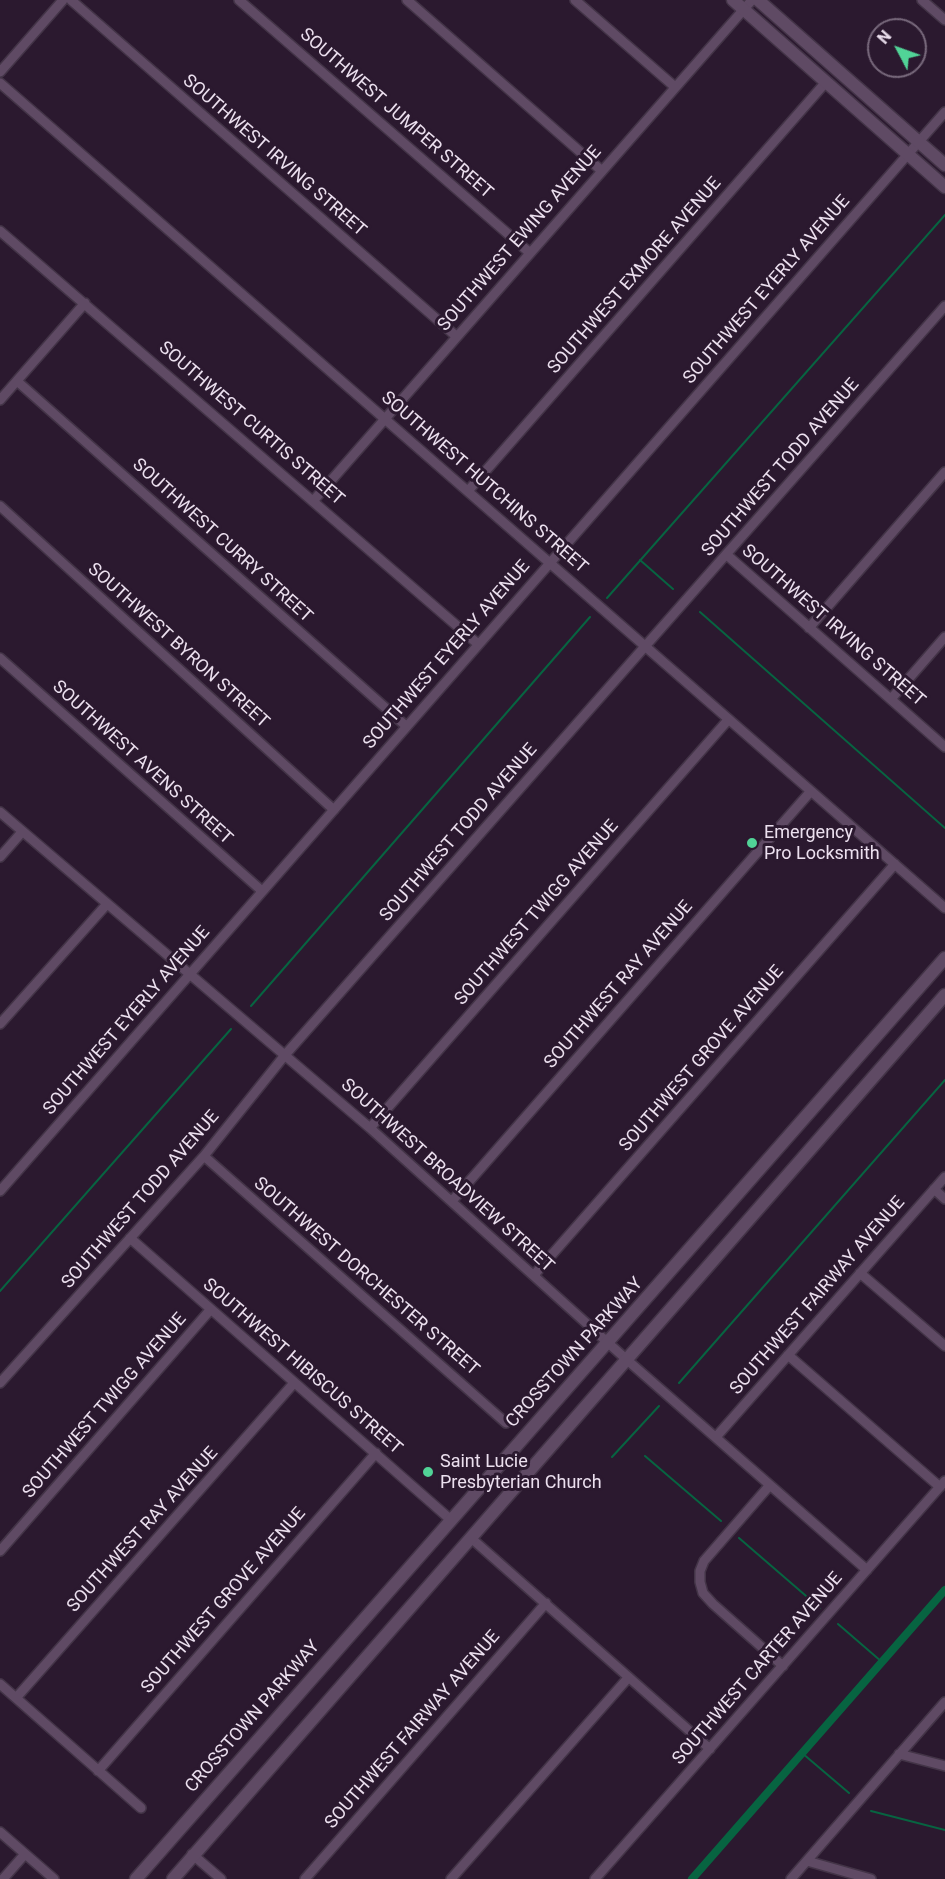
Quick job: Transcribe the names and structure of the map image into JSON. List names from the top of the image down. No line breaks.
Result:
{"streets":{"main road":["CROSSTOWN PARKWAY"],"street":["SOUTHWEST JUMPER STREET","SOUTHWEST IRVING STREET","SOUTHWEST EWING AVENUE","SOUTHWEST EXMORE AVENUE","SOUTHWEST EYERLY AVENUE","SOUTHWEST CURTIS STREET","SOUTHWEST TODD AVENUE","SOUTHWEST HUTCHINS STREET","SOUTHWEST CURRY STREET","SOUTHWEST BYRON STREET","SOUTHWEST AVENS STREET","SOUTHWEST TWIGG AVENUE","SOUTHWEST RAY AVENUE","SOUTHWEST GROVE AVENUE","SOUTHWEST BROADVIEW STREET","SOUTHWEST DORCHESTER STREET","SOUTHWEST FAIRWAY AVENUE","SOUTHWEST HIBISCUS STREET","SOUTHWEST CARTER AVENUE"]},"crossings":[["SOUTHWEST JUMPER STREET","SOUTHWEST EWING AVENUE"],["SOUTHWEST IRVING STREET","SOUTHWEST EWING AVENUE"],["SOUTHWEST IRVING STREET","SOUTHWEST TODD AVENUE"],["SOUTHWEST EWING AVENUE","SOUTHWEST CURTIS STREET"],["SOUTHWEST EWING AVENUE","SOUTHWEST HUTCHINS STREET"],["SOUTHWEST EXMORE AVENUE","SOUTHWEST HUTCHINS STREET"],["SOUTHWEST EYERLY AVENUE","SOUTHWEST CURTIS STREET"],["SOUTHWEST EYERLY AVENUE","SOUTHWEST HUTCHINS STREET"],["SOUTHWEST EYERLY AVENUE","SOUTHWEST CURRY STREET"],["SOUTHWEST EYERLY AVENUE","SOUTHWEST BYRON STREET"],["SOUTHWEST EYERLY AVENUE","SOUTHWEST AVENS STREET"],["SOUTHWEST EYERLY AVENUE","SOUTHWEST BROADVIEW STREET"],["SOUTHWEST TODD AVENUE","SOUTHWEST HUTCHINS STREET"],["SOUTHWEST TODD AVENUE","SOUTHWEST BROADVIEW STREET"],["SOUTHWEST TODD AVENUE","SOUTHWEST DORCHESTER STREET"],["SOUTHWEST TODD AVENUE","SOUTHWEST HIBISCUS STREET"],["SOUTHWEST HUTCHINS STREET","SOUTHWEST TWIGG AVENUE"],["SOUTHWEST HUTCHINS STREET","SOUTHWEST RAY AVENUE"],["SOUTHWEST HUTCHINS STREET","SOUTHWEST GROVE AVENUE"],["SOUTHWEST TWIGG AVENUE","SOUTHWEST BROADVIEW STREET"],["SOUTHWEST TWIGG AVENUE","SOUTHWEST HIBISCUS STREET"],["SOUTHWEST RAY AVENUE","SOUTHWEST BROADVIEW STREET"],["SOUTHWEST RAY AVENUE","SOUTHWEST HIBISCUS STREET"],["SOUTHWEST GROVE AVENUE","SOUTHWEST BROADVIEW STREET"],["SOUTHWEST GROVE AVENUE","SOUTHWEST HIBISCUS STREET"],["SOUTHWEST BROADVIEW STREET","SOUTHWEST FAIRWAY AVENUE"],["SOUTHWEST BROADVIEW STREET","CROSSTOWN PARKWAY"],["SOUTHWEST BROADVIEW STREET","SOUTHWEST CARTER AVENUE"],["CROSSTOWN PARKWAY","SOUTHWEST HIBISCUS STREET"]],"places":["Emergency Pro Locksmith","Saint Lucie Presbyterian Church"],"north":"top left"}
